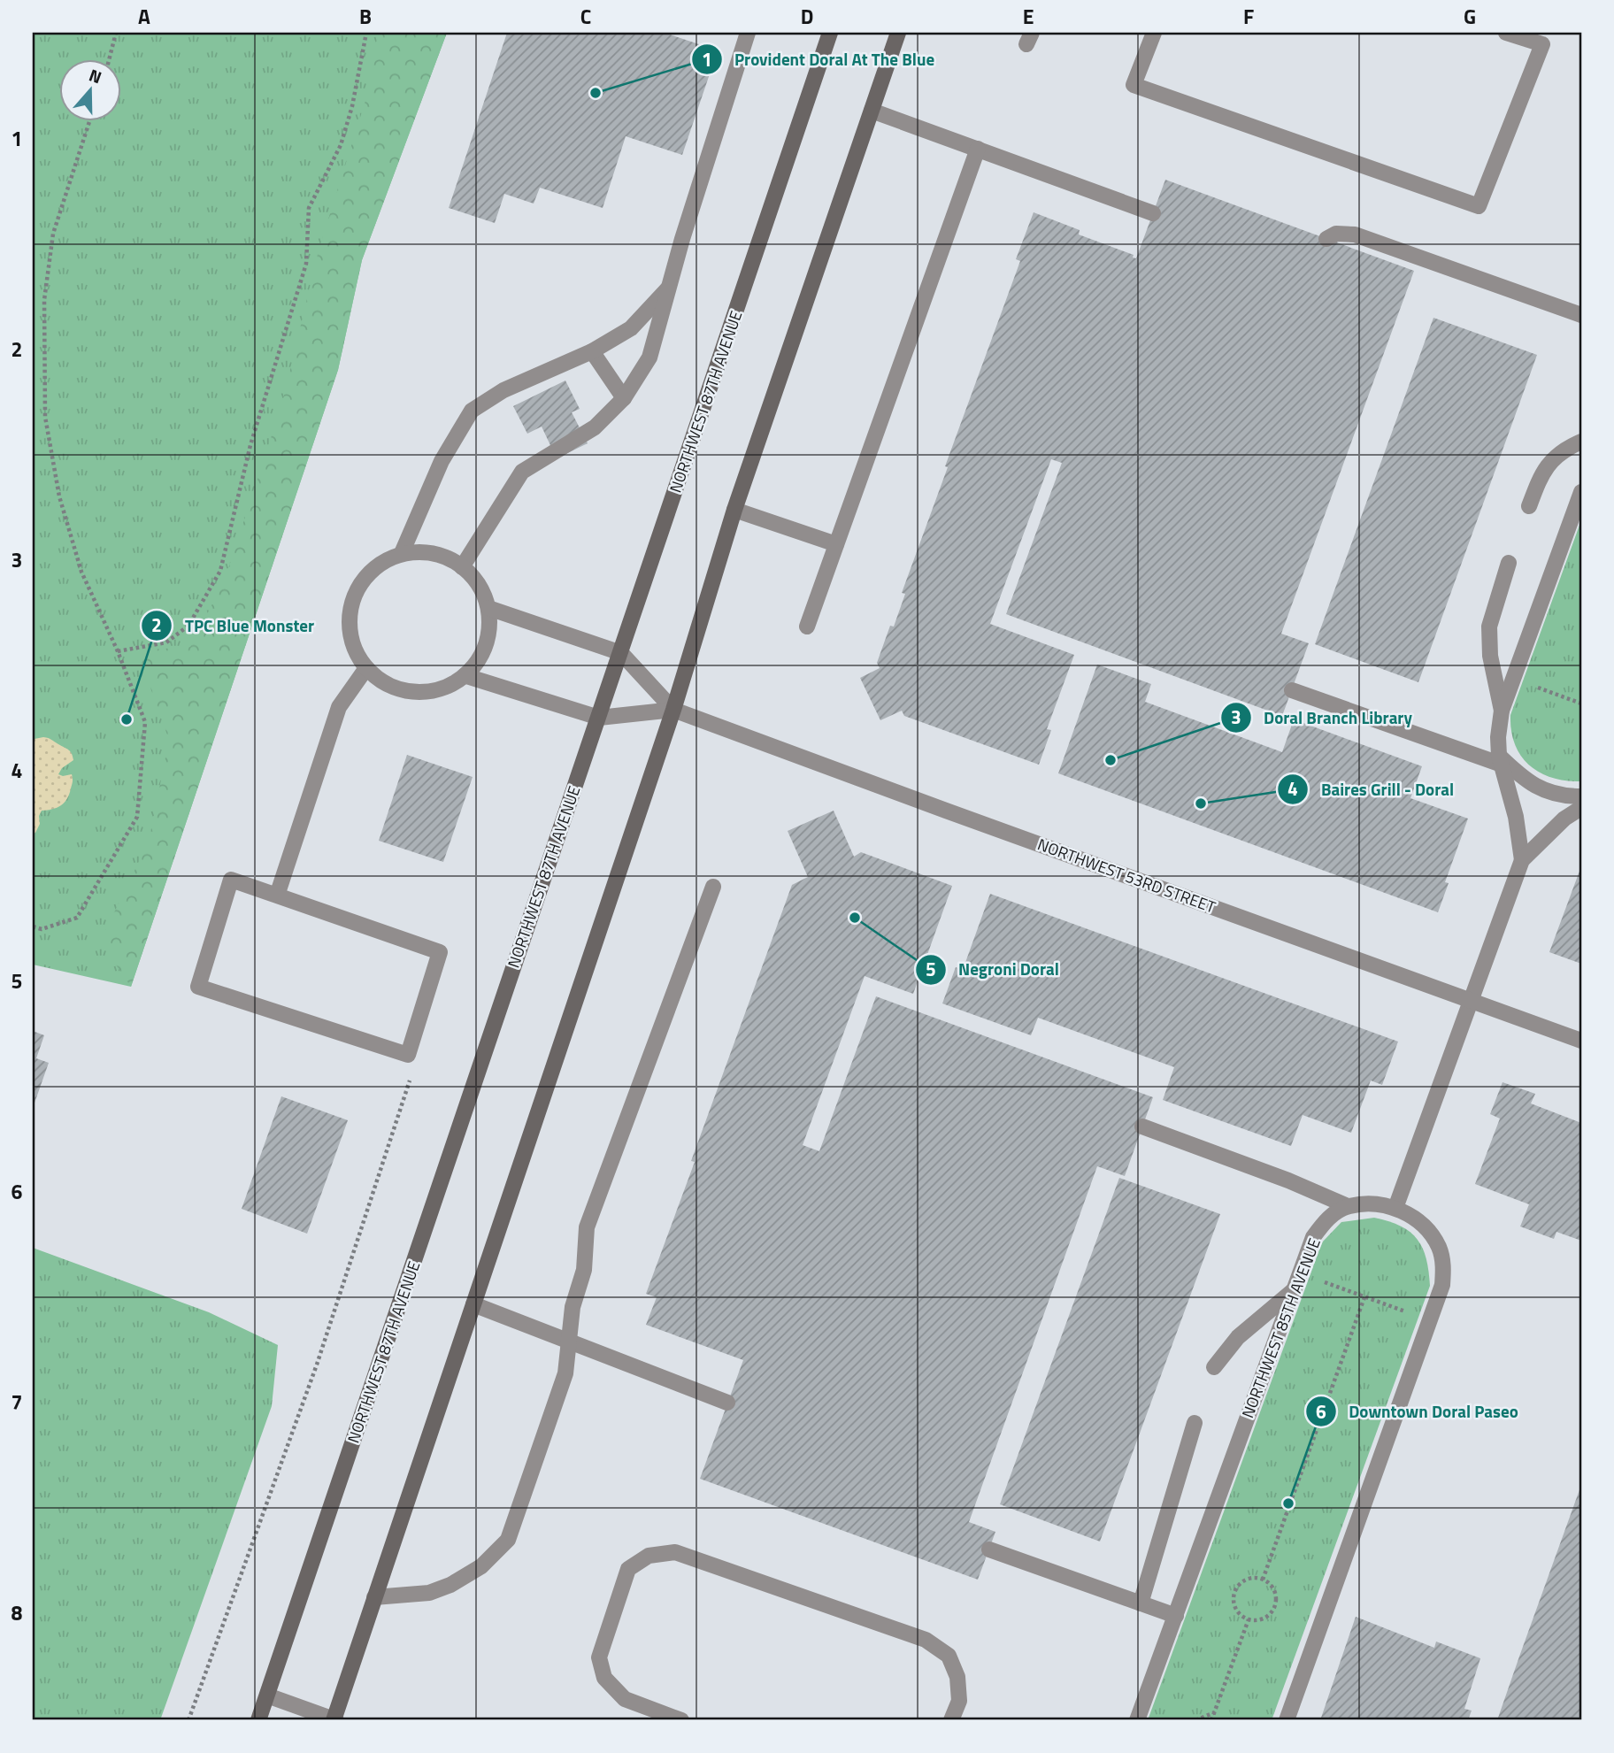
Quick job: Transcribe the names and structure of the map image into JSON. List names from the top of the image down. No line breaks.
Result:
{"streets":{"main road":["NORTHWEST 87TH AVENUE"],"street":["NORTHWEST 53RD STREET","NORTHWEST 85TH AVENUE"]},"crossings":[["NORTHWEST 87TH AVENUE","NORTHWEST 53RD STREET"]],"places":["Provident Doral At The Blue","TPC Blue Monster","Doral Branch Library","Baires Grill - Doral","Negroni Doral","Downtown Doral Paseo"],"north":"top","grid":{"columns":["A","B","C","D","E","F","G"],"rows":["1","2","3","4","5","6","7","8"]}}
